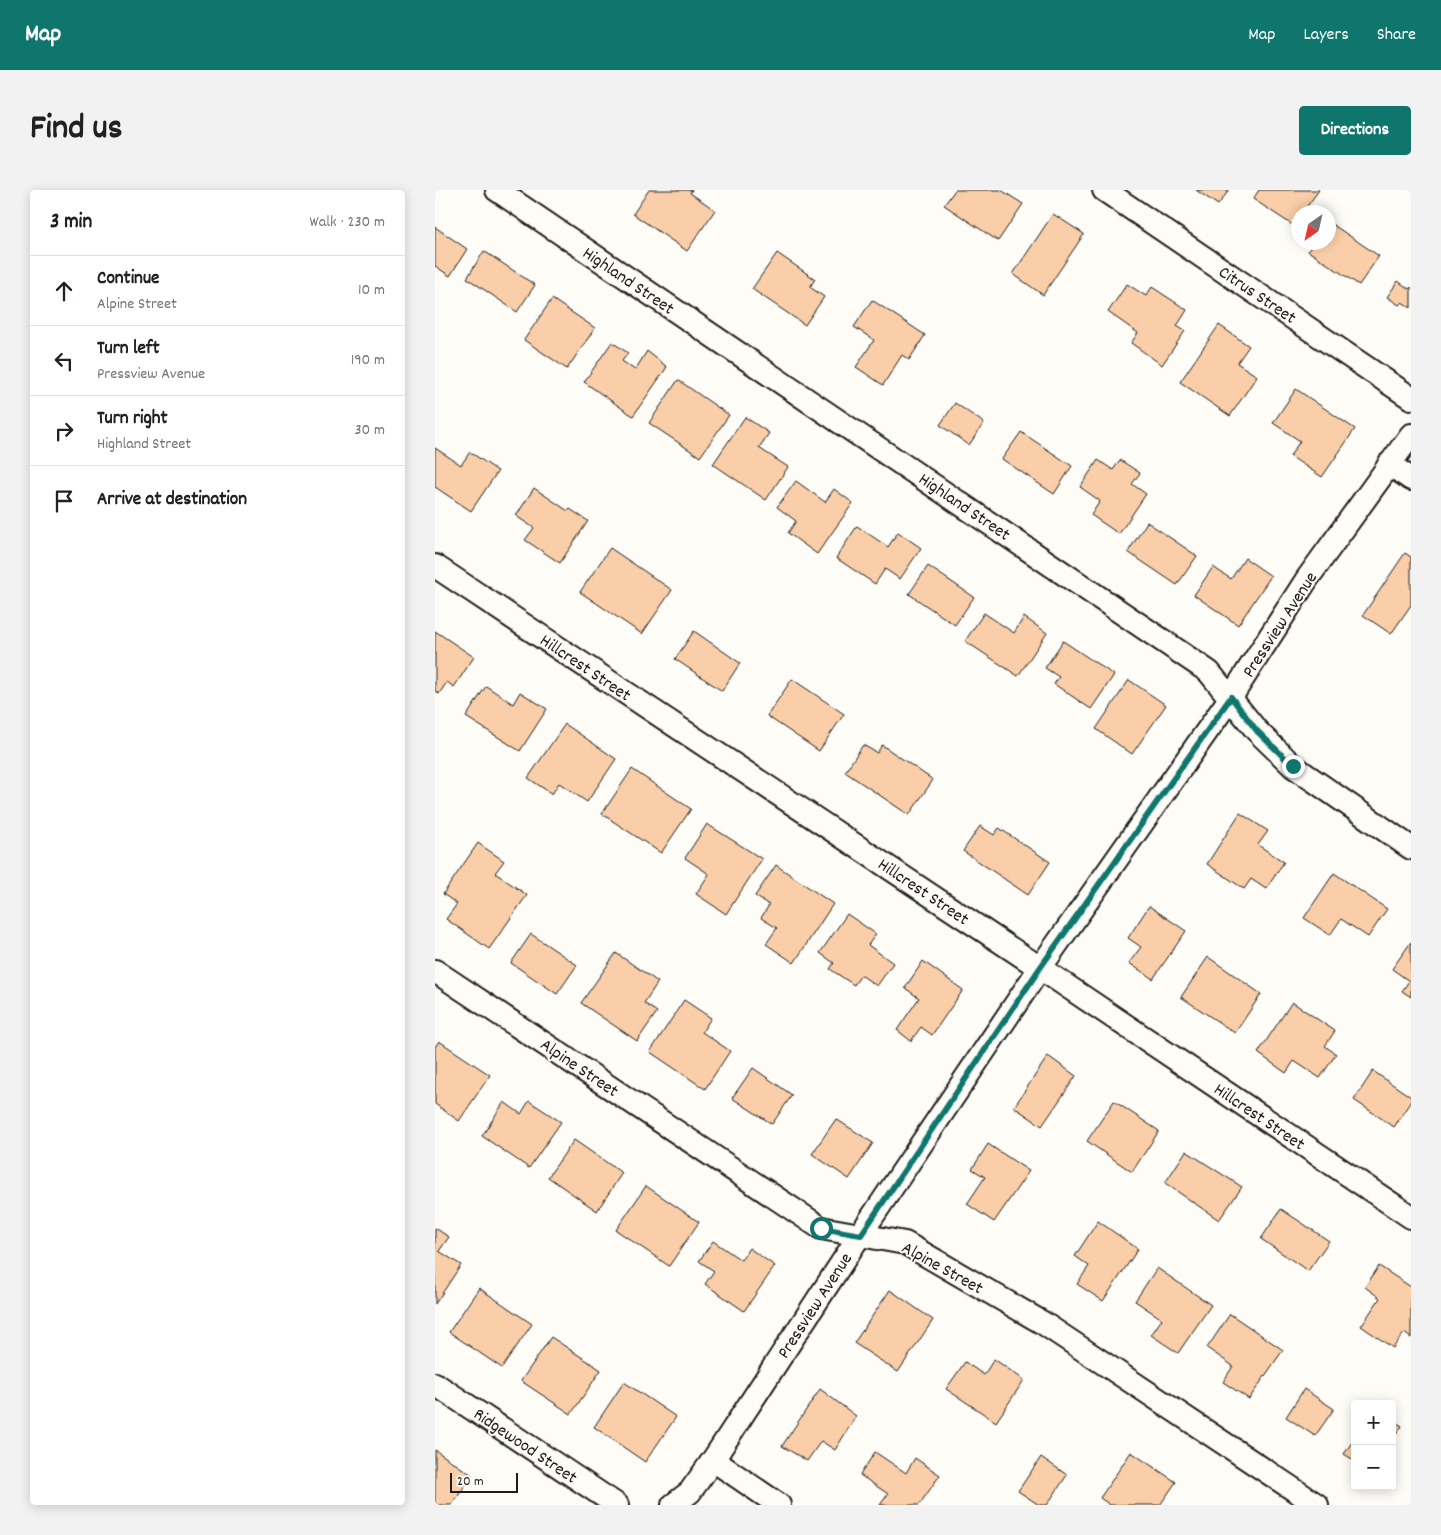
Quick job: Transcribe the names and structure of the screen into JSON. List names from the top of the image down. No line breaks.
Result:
{"streets":{"street":["Highland Street","Citrus Street","Pressview Avenue","Hillcrest Street","Alpine Street","Ridgewood Street"]},"crossings":[["Highland Street","Pressview Avenue"],["Pressview Avenue","Hillcrest Street"],["Pressview Avenue","Alpine Street"]],"scale_bar":"20 m","north":"bottom left","page":{"header":"Map","nav":["Map","Layers","Share"],"title":"Find us","buttons":"Directions","heading":["3 min","Walk · 230 m"],"list":[["Continue","Alpine Street","10 m"],["Turn left","Pressview Avenue","190 m"],["Turn right","Highland Street","30 m"],"Arrive at destination"],"map_buttons":["+","−"],"scale":"20 m"}}
